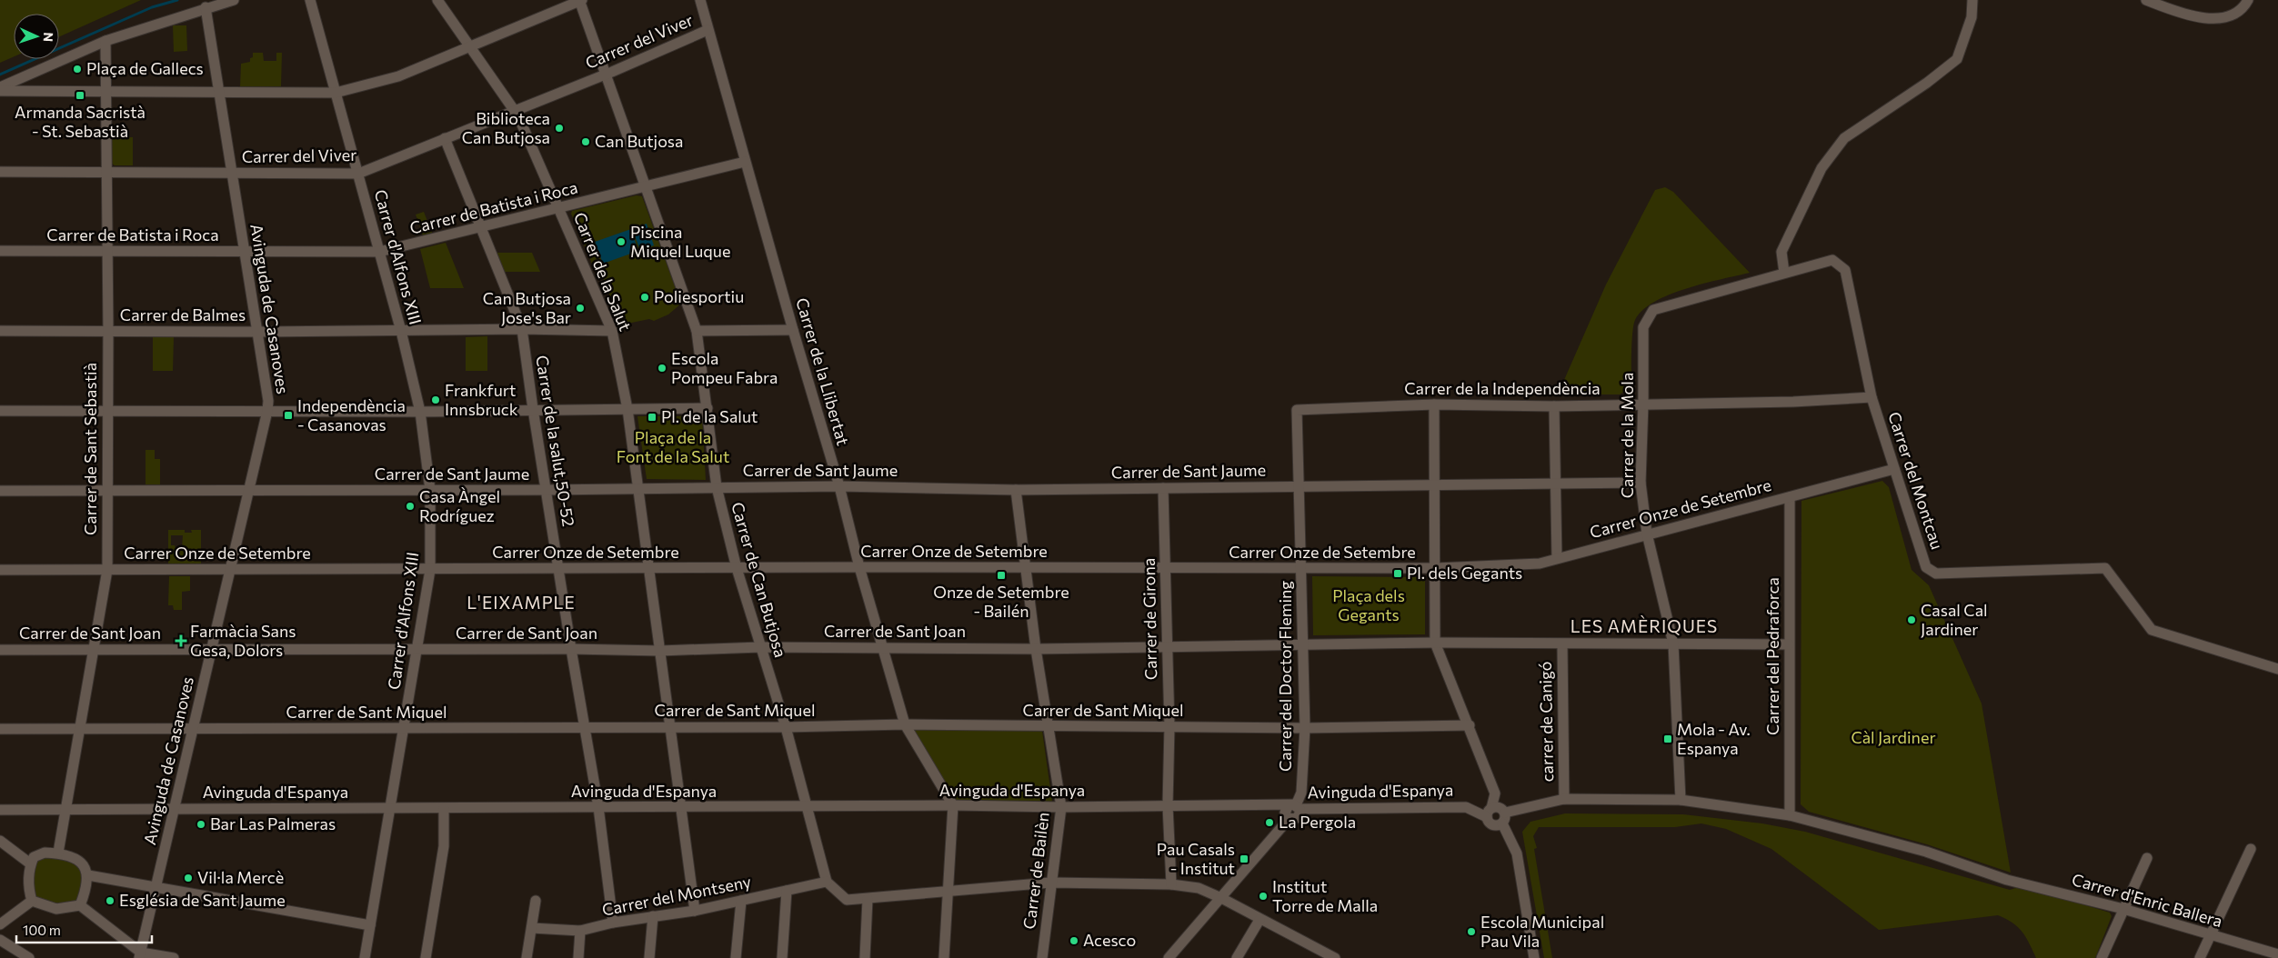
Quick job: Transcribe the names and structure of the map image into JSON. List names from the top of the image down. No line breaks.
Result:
{"streets":{"street":["Carrer del Viver","Carrer de Batista i Roca","Carrer d'Alfons XIII","Carrer de la Salut","Avinguda de Casanoves","Carrer de Balmes","Carrer de la Llibertat","Carrer de la Independència","Carrer de la Mola","Carrer de la salut,50-52","Carrer de Sant Sebastià","Carrer de Sant Jaume","Carrer del Montcau","Carrer Onze de Setembre","Carrer de Can Butjosa","Carrer de Girona","Carrer de Sant Joan","Carrer del Pedraforca","Carrer del Doctor Fleming","Carrer de Sant Miquel","carrer de Canigó","Avinguda d'Espanya","Carrer de Bailèn","Carrer del Montseny","Carrer d'Enric Ballera"]},"crossings":[["Carrer del Viver","Carrer d'Alfons XIII"],["Carrer del Viver","Carrer de la Salut"],["Carrer del Viver","Avinguda de Casanoves"],["Carrer del Viver","Carrer de la Llibertat"],["Carrer del Viver","Carrer de la salut,50-52"],["Carrer del Viver","Carrer de Sant Sebastià"],["Carrer del Viver","Carrer de Can Butjosa"],["Carrer de Batista i Roca","Carrer d'Alfons XIII"],["Carrer de Batista i Roca","Carrer de la Salut"],["Carrer de Batista i Roca","Avinguda de Casanoves"],["Carrer de Batista i Roca","Carrer de la Llibertat"],["Carrer de Batista i Roca","Carrer de la salut,50-52"],["Carrer de Batista i Roca","Carrer de Sant Sebastià"],["Carrer de Batista i Roca","Carrer de Can Butjosa"],["Carrer d'Alfons XIII","Carrer de Balmes"],["Carrer d'Alfons XIII","Carrer de Sant Jaume"],["Carrer d'Alfons XIII","Carrer Onze de Setembre"],["Carrer d'Alfons XIII","Carrer de Sant Joan"],["Carrer d'Alfons XIII","Carrer de Sant Miquel"],["Carrer d'Alfons XIII","Avinguda d'Espanya"],["Carrer de la Salut","Carrer de Balmes"],["Carrer de la Salut","Carrer de Sant Jaume"],["Carrer de la Salut","Carrer Onze de Setembre"],["Carrer de la Salut","Carrer de Sant Joan"],["Carrer de la Salut","Carrer de Sant Miquel"],["Carrer de la Salut","Avinguda d'Espanya"],["Carrer de la Salut","Carrer del Montseny"],["Avinguda de Casanoves","Carrer de Balmes"],["Avinguda de Casanoves","Carrer de Sant Jaume"],["Avinguda de Casanoves","Carrer Onze de Setembre"],["Avinguda de Casanoves","Carrer de Sant Joan"],["Avinguda de Casanoves","Carrer de Sant Miquel"],["Avinguda de Casanoves","Avinguda d'Espanya"],["Carrer de Balmes","Carrer de la salut,50-52"],["Carrer de Balmes","Carrer de Sant Sebastià"],["Carrer de la Llibertat","Carrer de Sant Jaume"],["Carrer de la Llibertat","Carrer Onze de Setembre"],["Carrer de la Llibertat","Carrer de Sant Joan"],["Carrer de la Llibertat","Carrer de Sant Miquel"],["Carrer de la Llibertat","Avinguda d'Espanya"],["Carrer de la Independència","Carrer de la Mola"],["Carrer de la Independència","Carrer del Montcau"],["Carrer de la Independència","Carrer del Doctor Fleming"],["Carrer de la Mola","Carrer de Sant Jaume"],["Carrer de la Mola","Carrer del Montcau"],["Carrer de la Mola","Carrer Onze de Setembre"],["Carrer de la Mola","Carrer de Sant Joan"],["Carrer de la Mola","Carrer d'Enric Ballera"],["Carrer de la salut,50-52","Carrer de Sant Jaume"],["Carrer de la salut,50-52","Carrer Onze de Setembre"],["Carrer de la salut,50-52","Carrer de Sant Joan"],["Carrer de la salut,50-52","Carrer de Sant Miquel"],["Carrer de la salut,50-52","Avinguda d'Espanya"],["Carrer de la salut,50-52","Carrer del Montseny"],["Carrer de Sant Sebastià","Carrer de Sant Jaume"],["Carrer de Sant Sebastià","Carrer Onze de Setembre"],["Carrer de Sant Sebastià","Carrer de Sant Joan"],["Carrer de Sant Sebastià","Carrer de Sant Miquel"],["Carrer de Sant Sebastià","Avinguda d'Espanya"],["Carrer de Sant Jaume","Carrer de Can Butjosa"],["Carrer de Sant Jaume","Carrer de Girona"],["Carrer de Sant Jaume","Carrer del Doctor Fleming"],["Carrer de Sant Jaume","Carrer de Bailèn"],["Carrer del Montcau","Carrer Onze de Setembre"],["Carrer Onze de Setembre","Carrer de Can Butjosa"],["Carrer Onze de Setembre","Carrer de Girona"],["Carrer Onze de Setembre","Carrer del Pedraforca"],["Carrer Onze de Setembre","Carrer del Doctor Fleming"],["Carrer Onze de Setembre","Carrer de Bailèn"],["Carrer de Can Butjosa","Carrer de Sant Joan"],["Carrer de Can Butjosa","Carrer de Sant Miquel"],["Carrer de Can Butjosa","Avinguda d'Espanya"],["Carrer de Can Butjosa","Carrer del Montseny"],["Carrer de Girona","Carrer de Sant Joan"],["Carrer de Girona","Carrer de Sant Miquel"],["Carrer de Girona","Avinguda d'Espanya"],["Carrer de Sant Joan","Carrer del Pedraforca"],["Carrer de Sant Joan","Carrer del Doctor Fleming"],["Carrer de Sant Joan","carrer de Canigó"],["Carrer de Sant Joan","Carrer de Bailèn"],["Carrer del Pedraforca","Carrer d'Enric Ballera"],["Carrer del Doctor Fleming","Carrer de Sant Miquel"],["Carrer del Doctor Fleming","Avinguda d'Espanya"],["Carrer de Sant Miquel","Carrer de Bailèn"],["carrer de Canigó","Carrer d'Enric Ballera"],["Avinguda d'Espanya","Carrer de Bailèn"],["Avinguda d'Espanya","Carrer d'Enric Ballera"]],"districts":["L'EIXAMPLE","LES AMÈRIQUES"],"parks":["Plaça de la Font de la Salut","Plaça dels Gegants","Càl Jardiner"],"places":{"other":["Plaça de Gallecs","Biblioteca Can Butjosa","Can Butjosa","Piscina Miquel Luque","Poliesportiu","Can Butjosa Jose's Bar","Escola Pompeu Fabra","Frankfurt Innsbruck","Casa Àngel Rodríguez","Casal Cal Jardiner","La Pergola","Bar Las Palmeras","Vil·la Mercè","Institut Torre de Malla","Església de Sant Jaume","Escola Municipal Pau Vila","Acesco"],"transit":["Armanda Sacristà - St. Sebastià","Independència - Casanovas","Pl. de la Salut","Pl. dels Gegants","Onze de Setembre - Bailén","Mola - Av. Espanya","Pau Casals - Institut"],"health":["Farmàcia Sans Gesa, Dolors"]},"scale_bar":"100 m","north":"right"}
